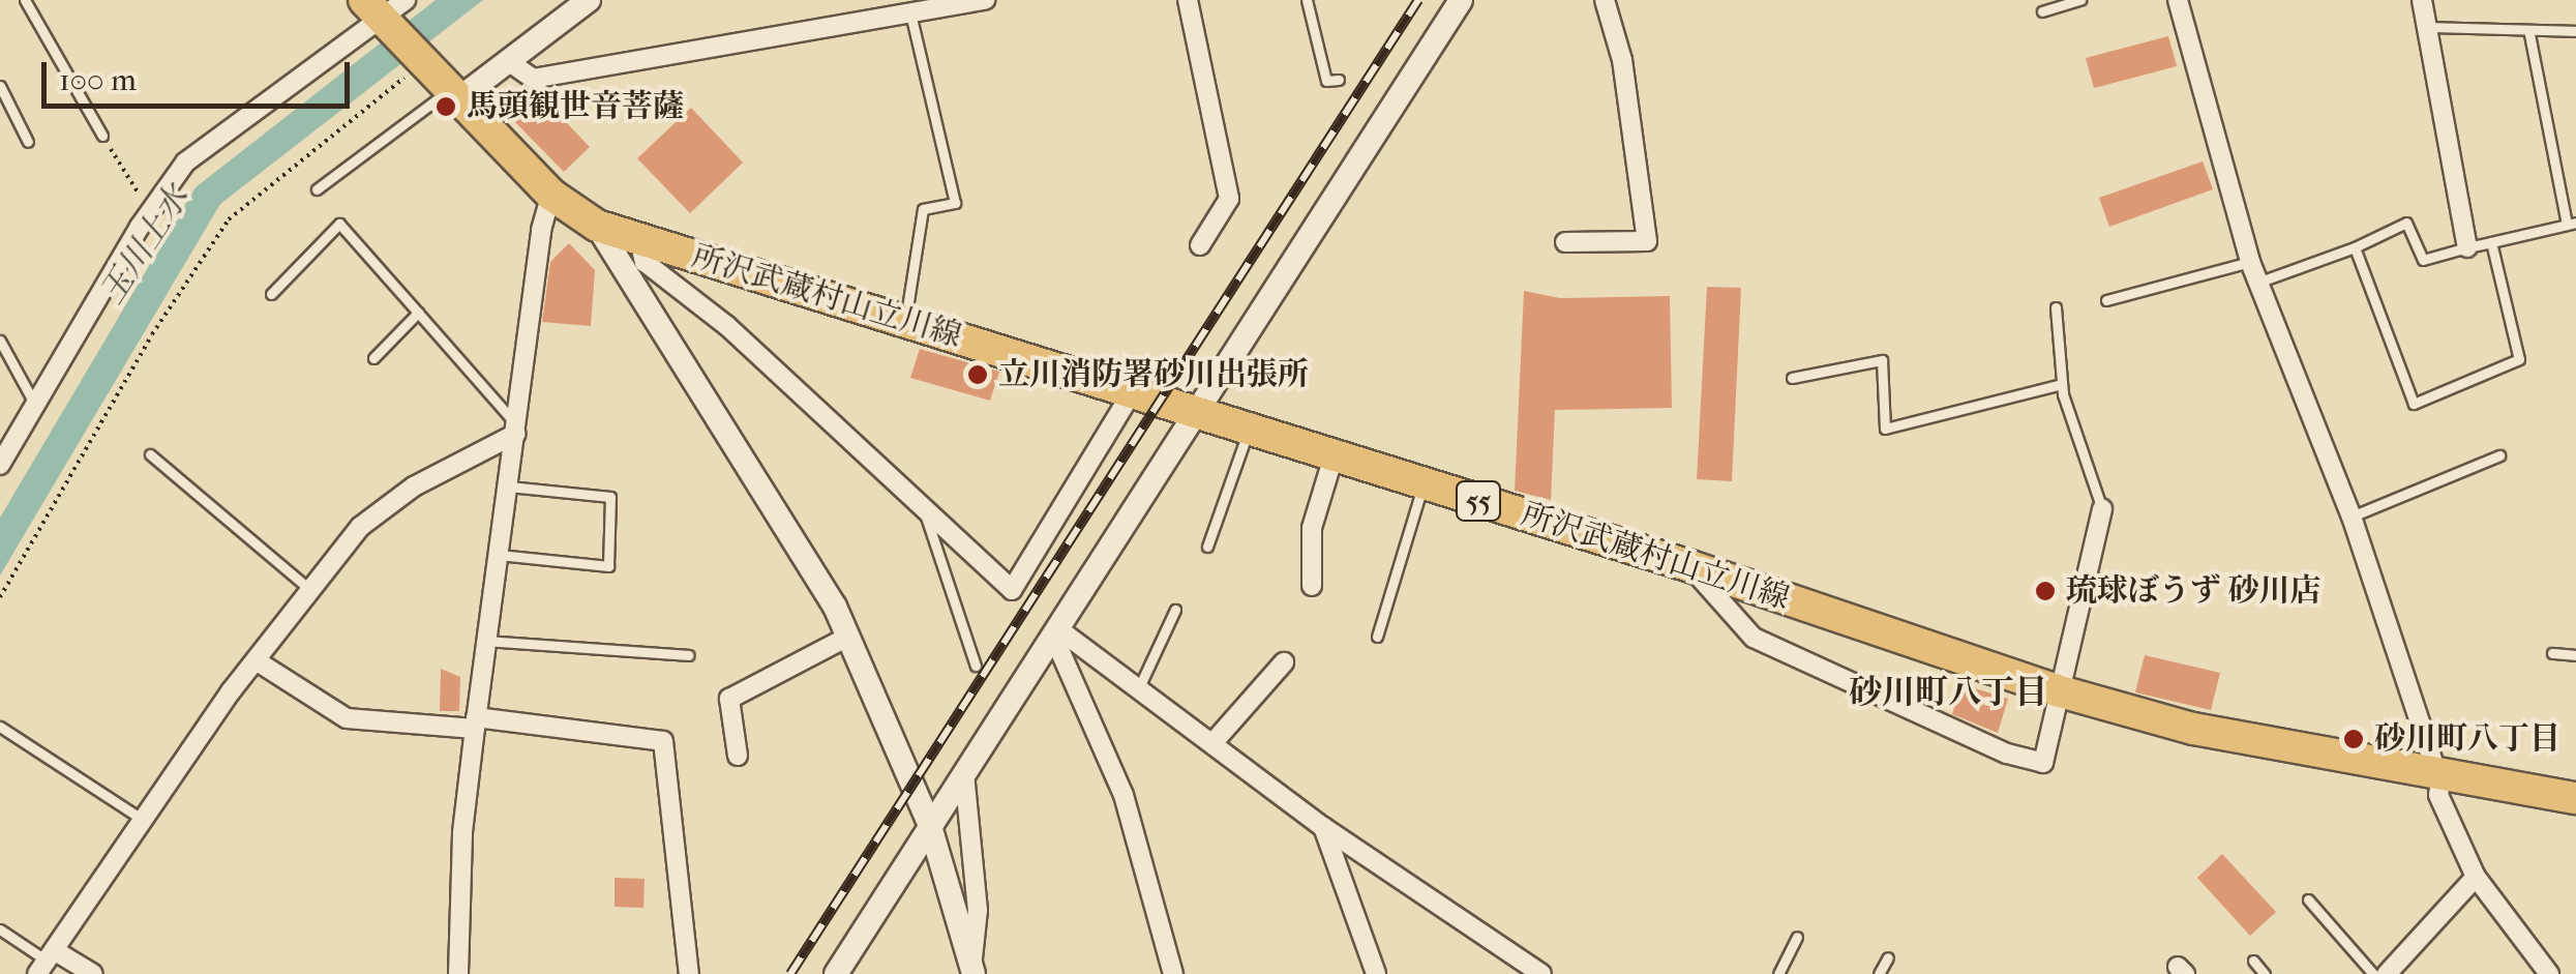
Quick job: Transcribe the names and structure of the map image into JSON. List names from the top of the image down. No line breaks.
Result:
{"streets":{"main road":["所沢武蔵村山立川線","55"]},"crossings":[["所沢武蔵村山立川線","55"]],"districts":["砂川町八丁目"],"water":["玉川上水"],"places":["馬頭観世音菩薩","立川消防署砂川出張所","琉球ぼうず 砂川店","砂川町八丁目"],"scale_bar":"100 m"}
